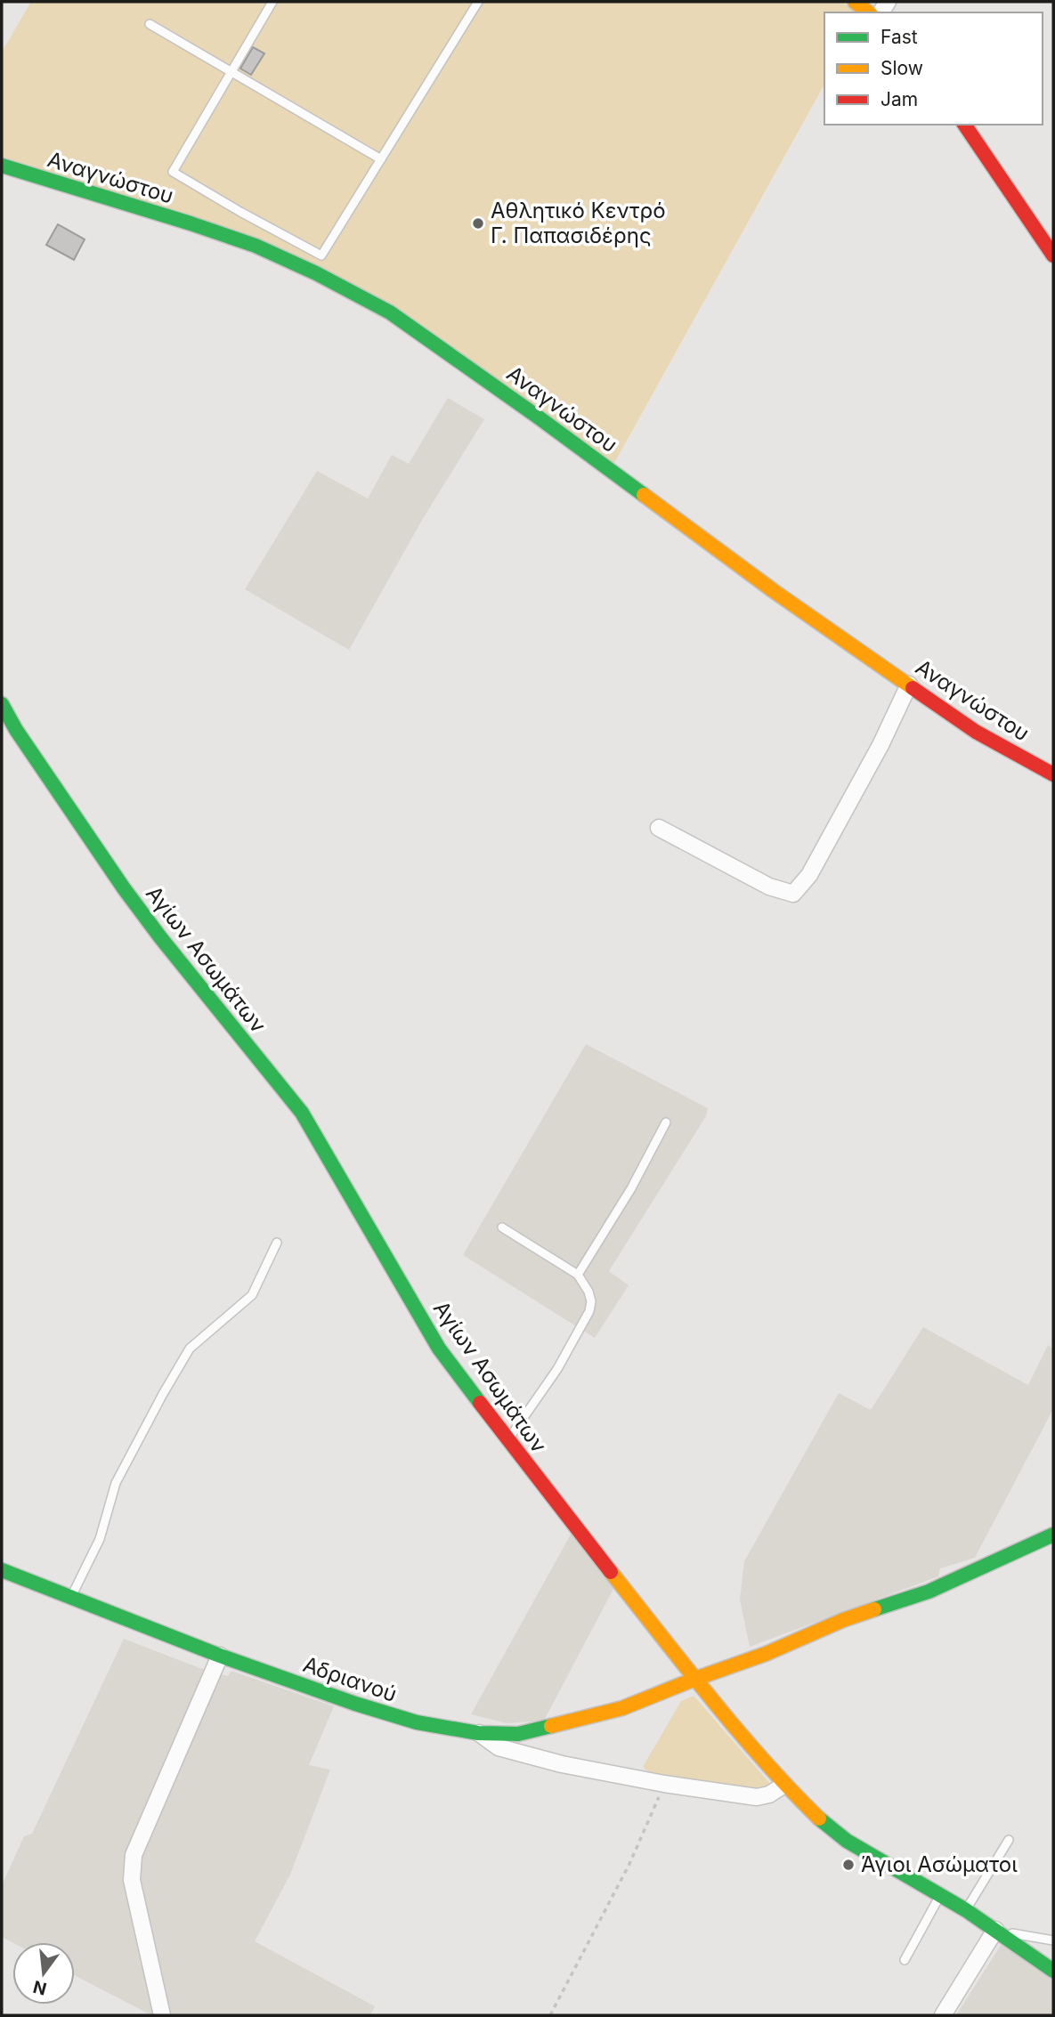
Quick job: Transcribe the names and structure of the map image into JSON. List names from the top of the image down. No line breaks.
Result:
{"streets":{"street":["Αναγνώστου","Αγίων Ασωμάτων","Αδριανού"]},"crossings":[["Αγίων Ασωμάτων","Αδριανού"]],"places":["Αθλητικό Κεντρό Γ. Παπασιδέρης","Άγιοι Ασώματοι"],"legend":["Fast","Slow","Jam"],"north":"bottom"}
